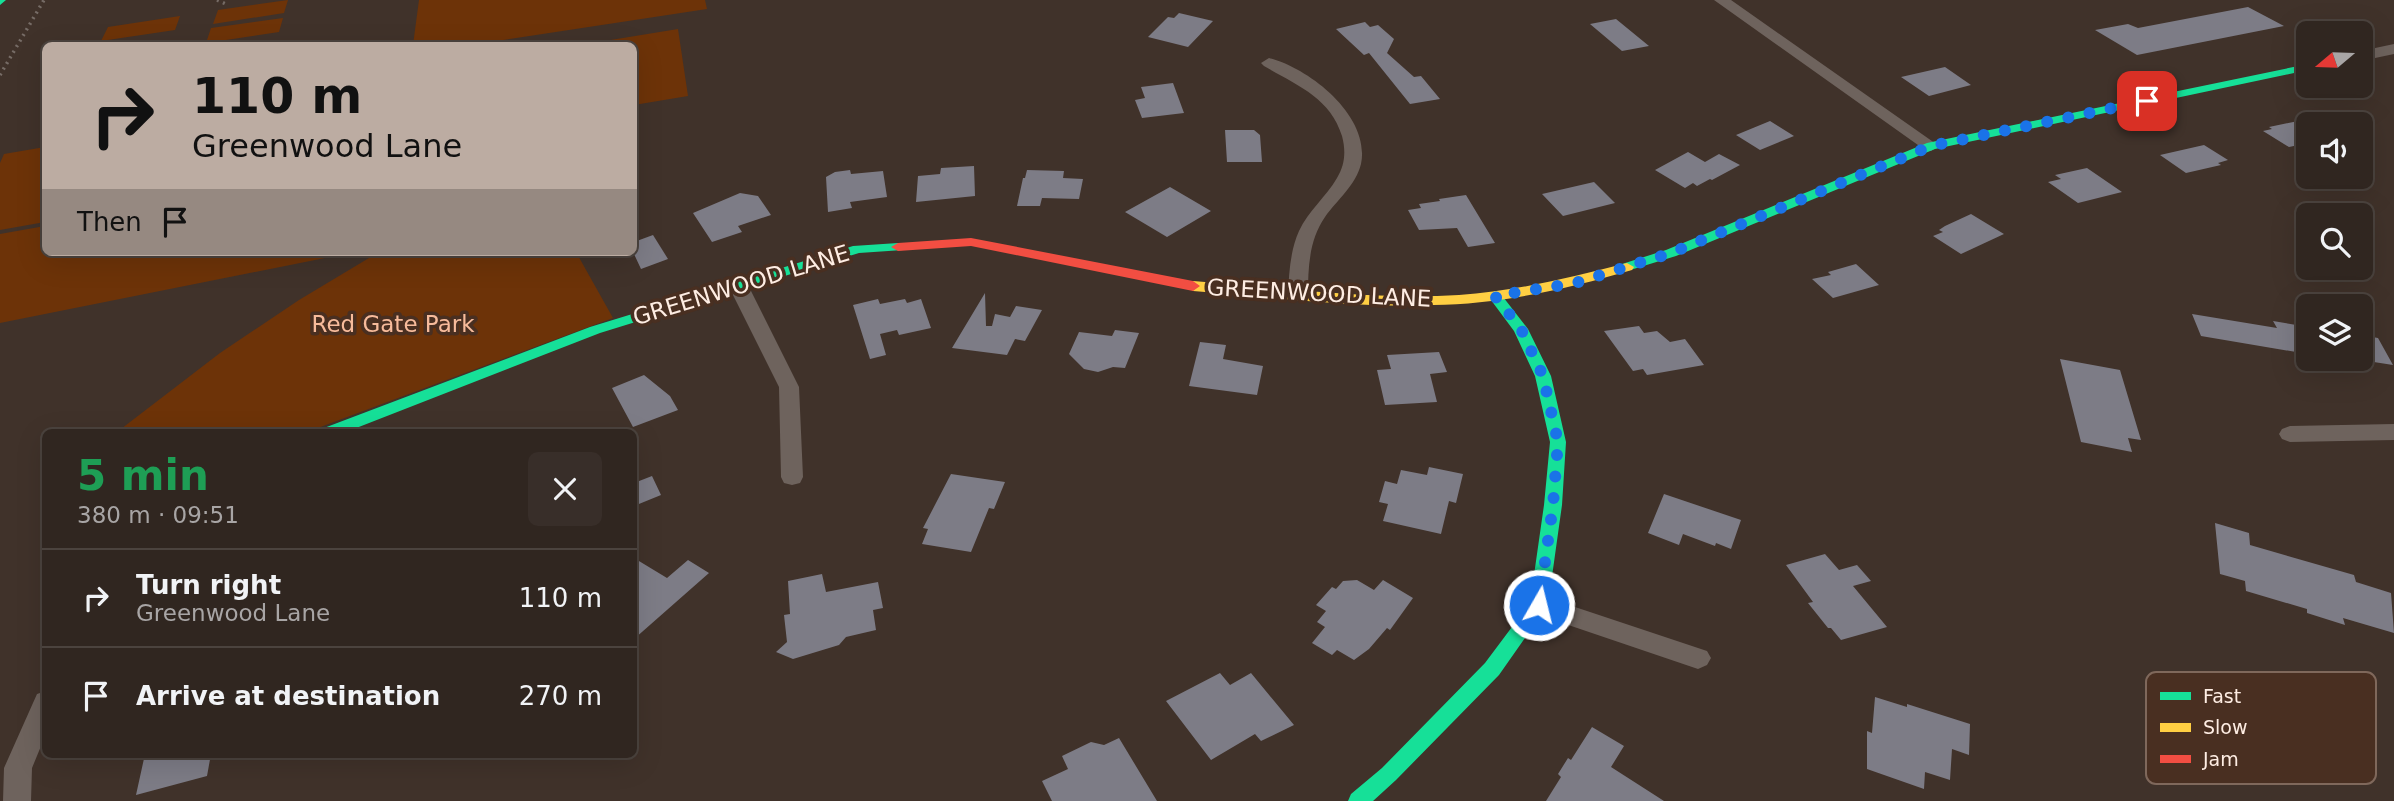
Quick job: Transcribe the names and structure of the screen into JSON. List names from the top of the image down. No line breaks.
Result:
{"streets":{"street":["GREENWOOD LANE"]},"parks":["Red Gate Park"],"legend":["Fast","Slow","Jam"],"north":"left","page":{"turn":["110 m","Greenwood Lane"],"then":"Then","heading":["5 min","380 m · 09:51"],"list":[{"name":"Turn right","note":"Greenwood Lane","value":"110 m"},{"name":"Arrive at destination","value":"270 m"}]}}
